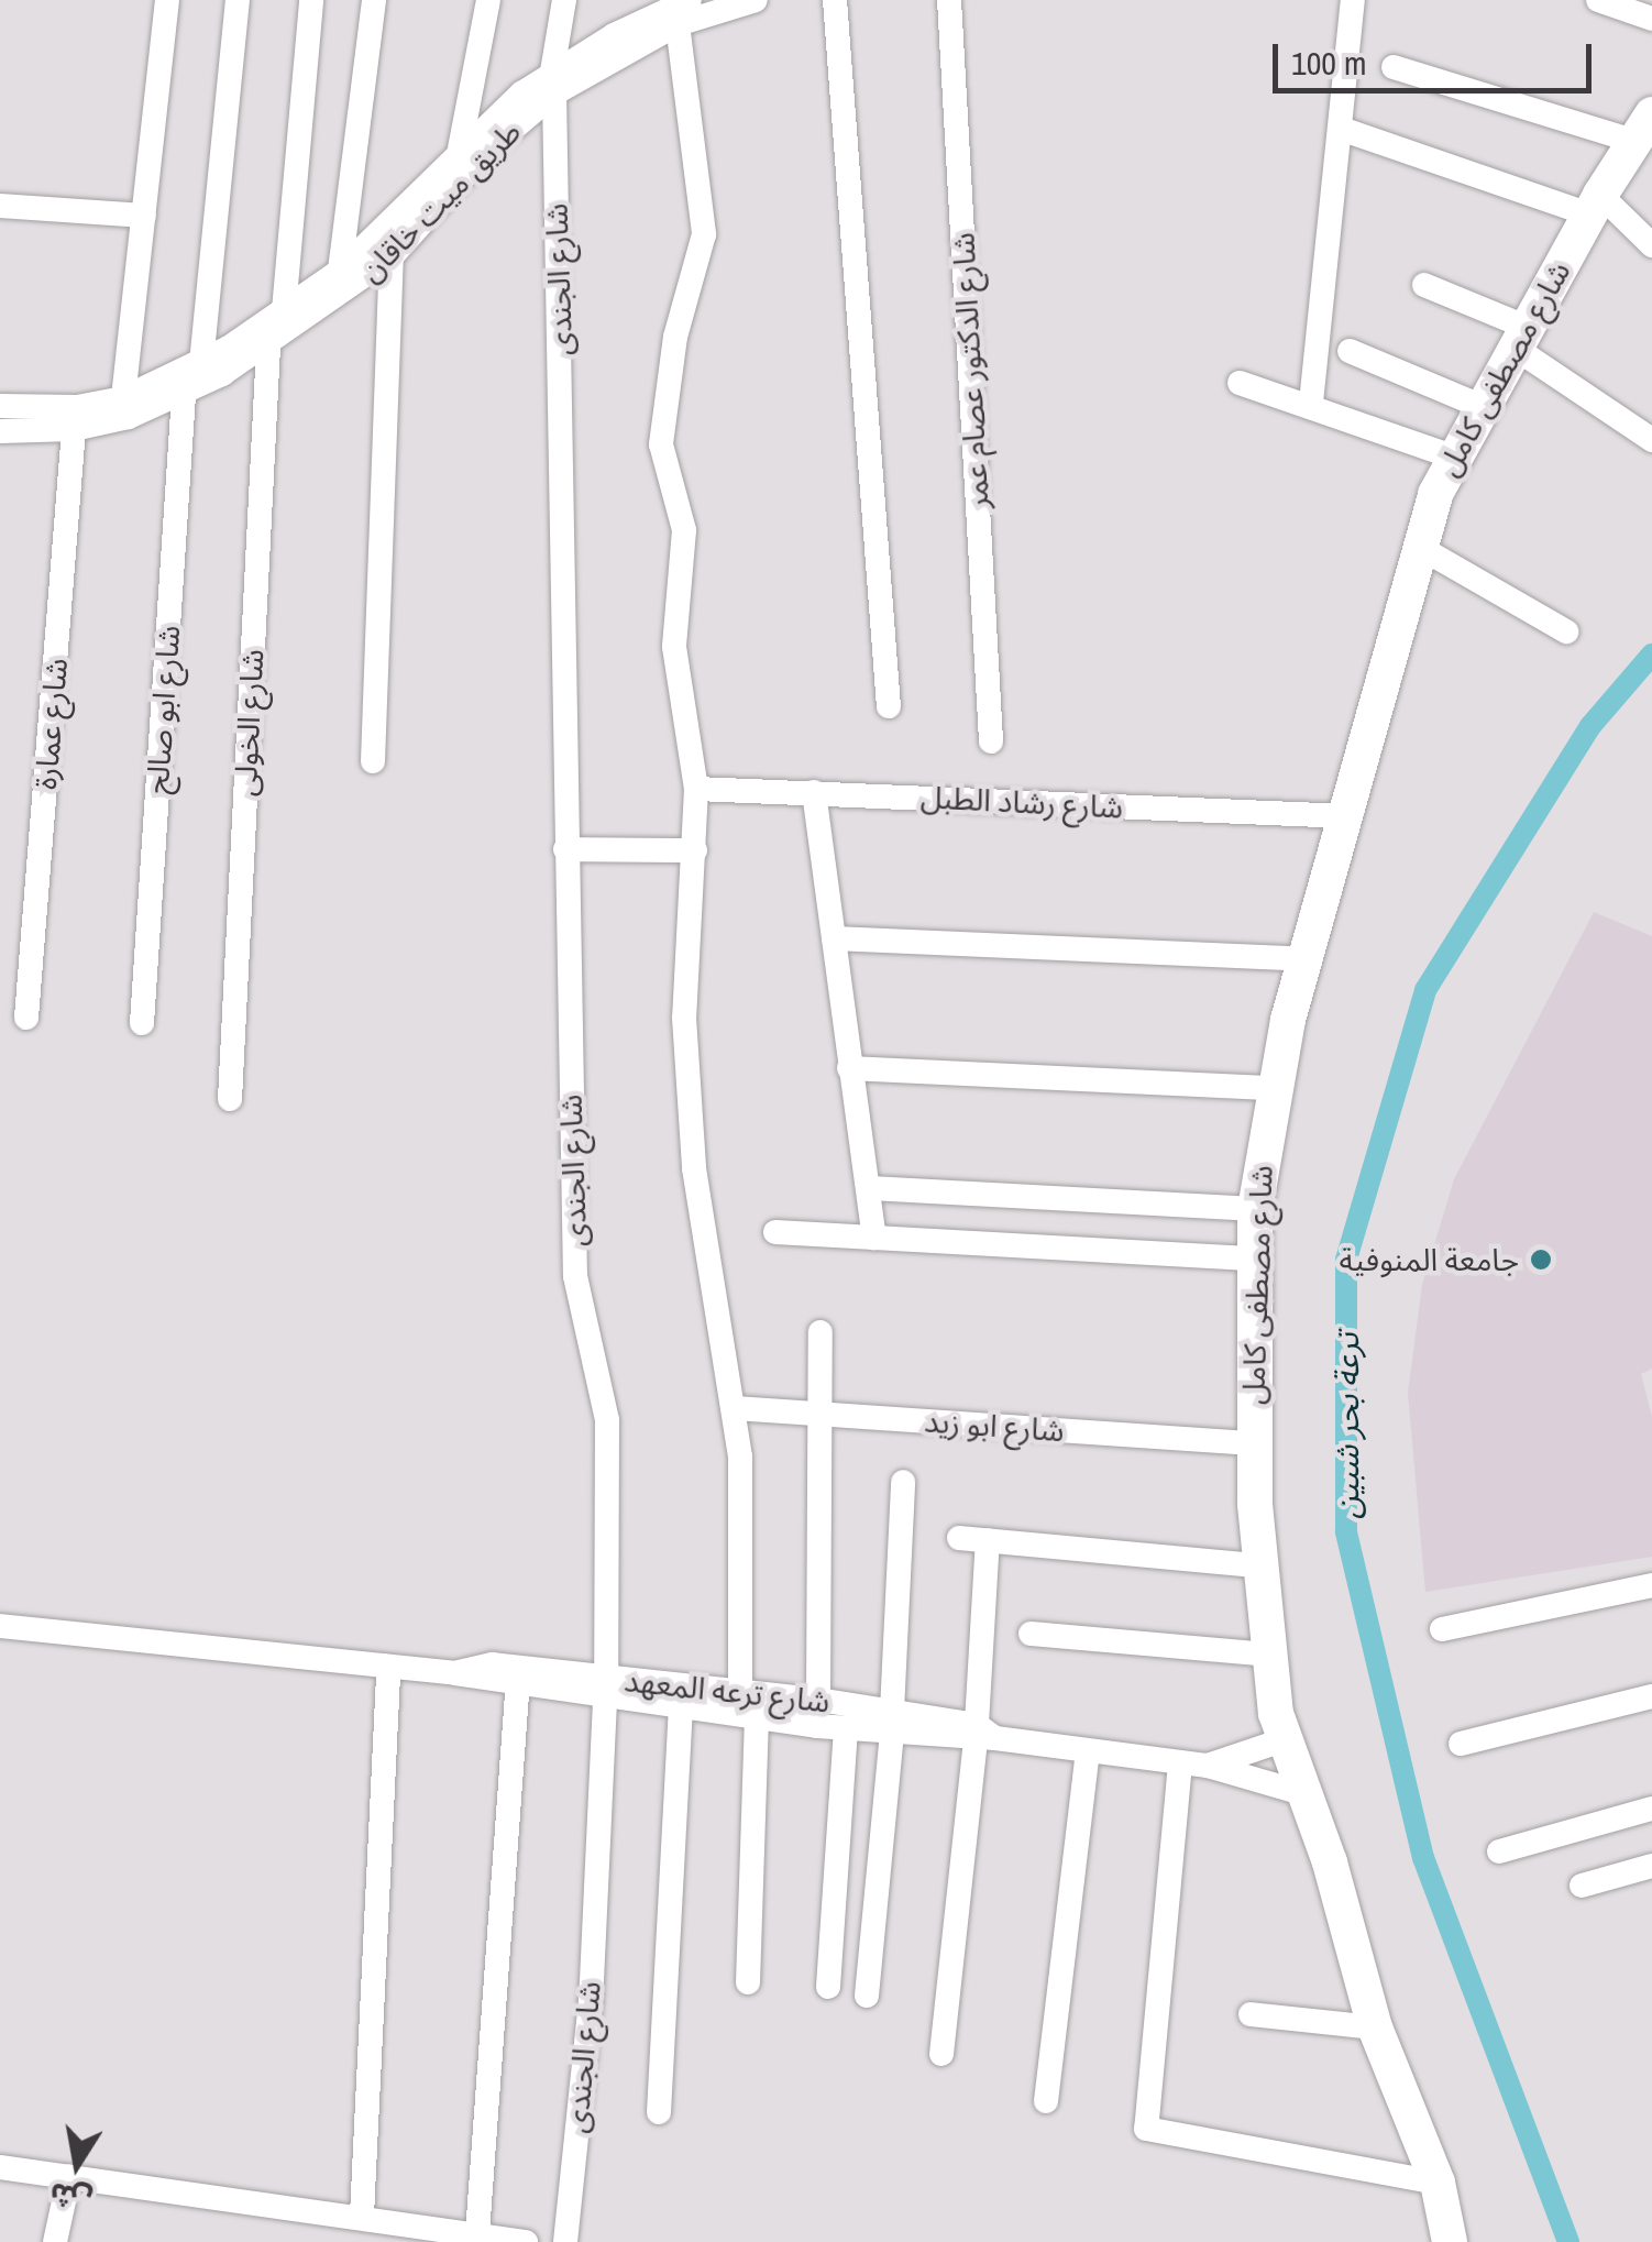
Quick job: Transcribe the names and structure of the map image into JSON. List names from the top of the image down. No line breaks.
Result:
{"streets":{"main road":["شارع مصطفى كامل"],"street":["طريق ميت خاقان","شارع الجندى","شارع الدكتور عصام عمر","شارع ابو صالح","شارع الخولى","شارع عمارة","شارع رشاد الطبل","شارع ابو زيد","شارع ترعه المعهد"]},"crossings":[["طريق ميت خاقان","شارع الجندى"],["طريق ميت خاقان","شارع ابو صالح"],["طريق ميت خاقان","شارع الخولى"],["طريق ميت خاقان","شارع عمارة"],["شارع الجندى","شارع ترعه المعهد"],["شارع مصطفى كامل","شارع رشاد الطبل"],["شارع مصطفى كامل","شارع ابو زيد"],["شارع مصطفى كامل","شارع ترعه المعهد"]],"water":["ترعة بحر شبين"],"places":["جامعة المنوفية"],"scale_bar":"100 m","north":"bottom"}
